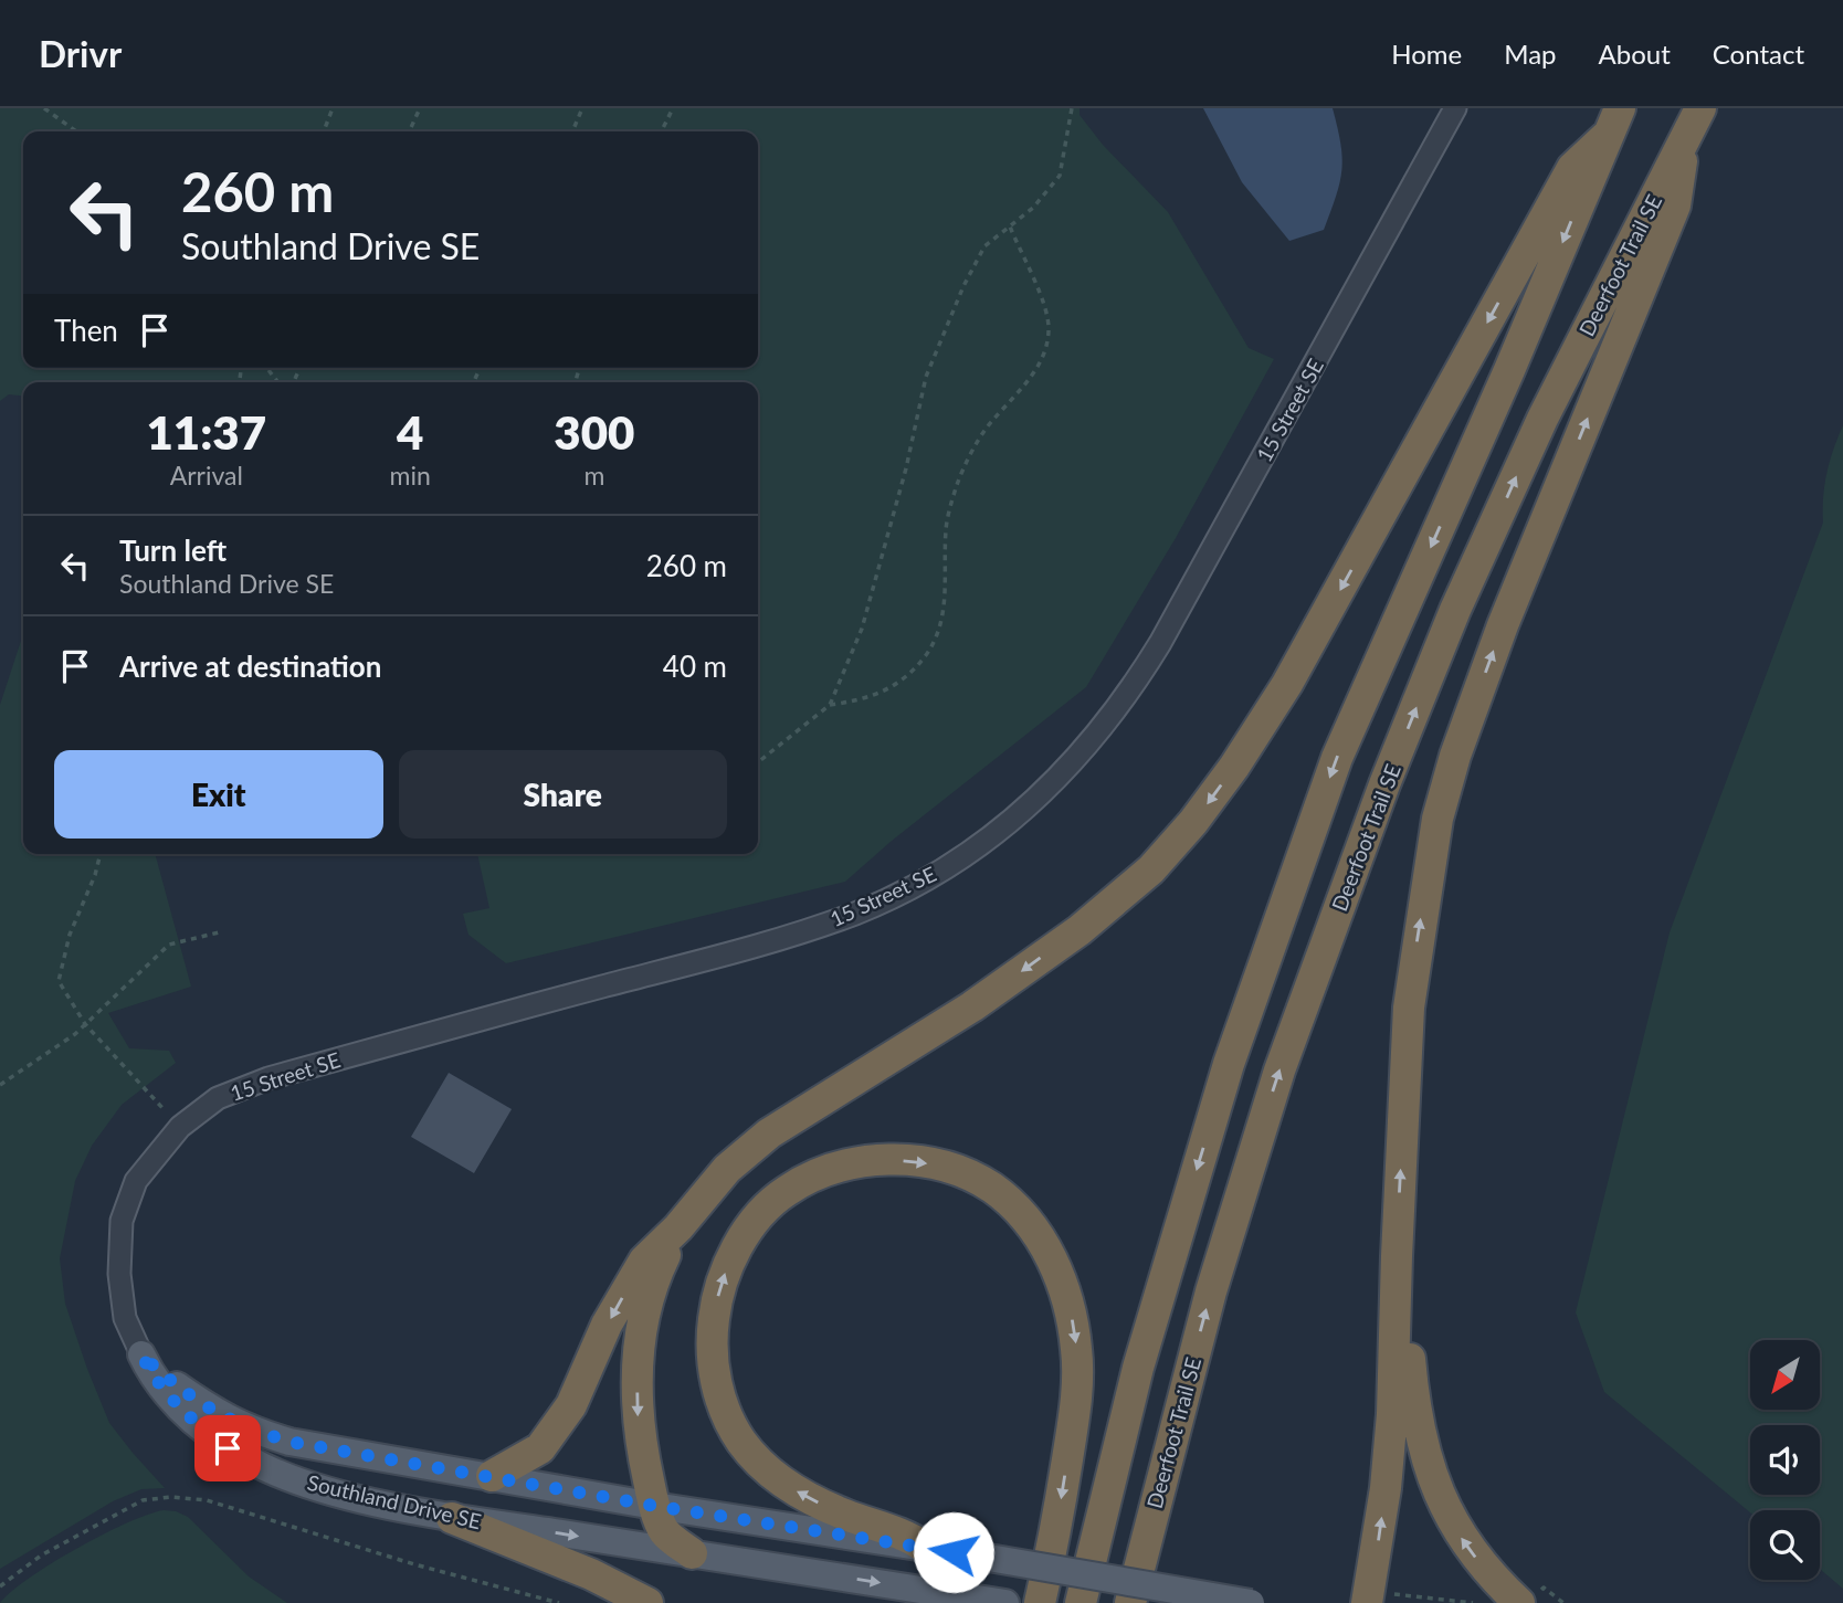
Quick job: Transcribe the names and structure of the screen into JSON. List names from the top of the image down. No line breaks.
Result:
{"streets":{"highway":["Deerfoot Trail SE"],"main road":["Southland Drive SE"],"street":["15 Street SE"]},"crossings":[["15 Street SE","Southland Drive SE"]],"north":"bottom left","page":{"header":"Drivr","nav":["Home","Map","About","Contact"],"turn":["260 m","Southland Drive SE"],"then":"Then","eta":["11:37","Arrival","4","min","300","m"],"list":[{"name":"Turn left","note":"Southland Drive SE","value":"260 m"},{"name":"Arrive at destination","value":"40 m"}],"buttons":["Exit","Share"]}}
